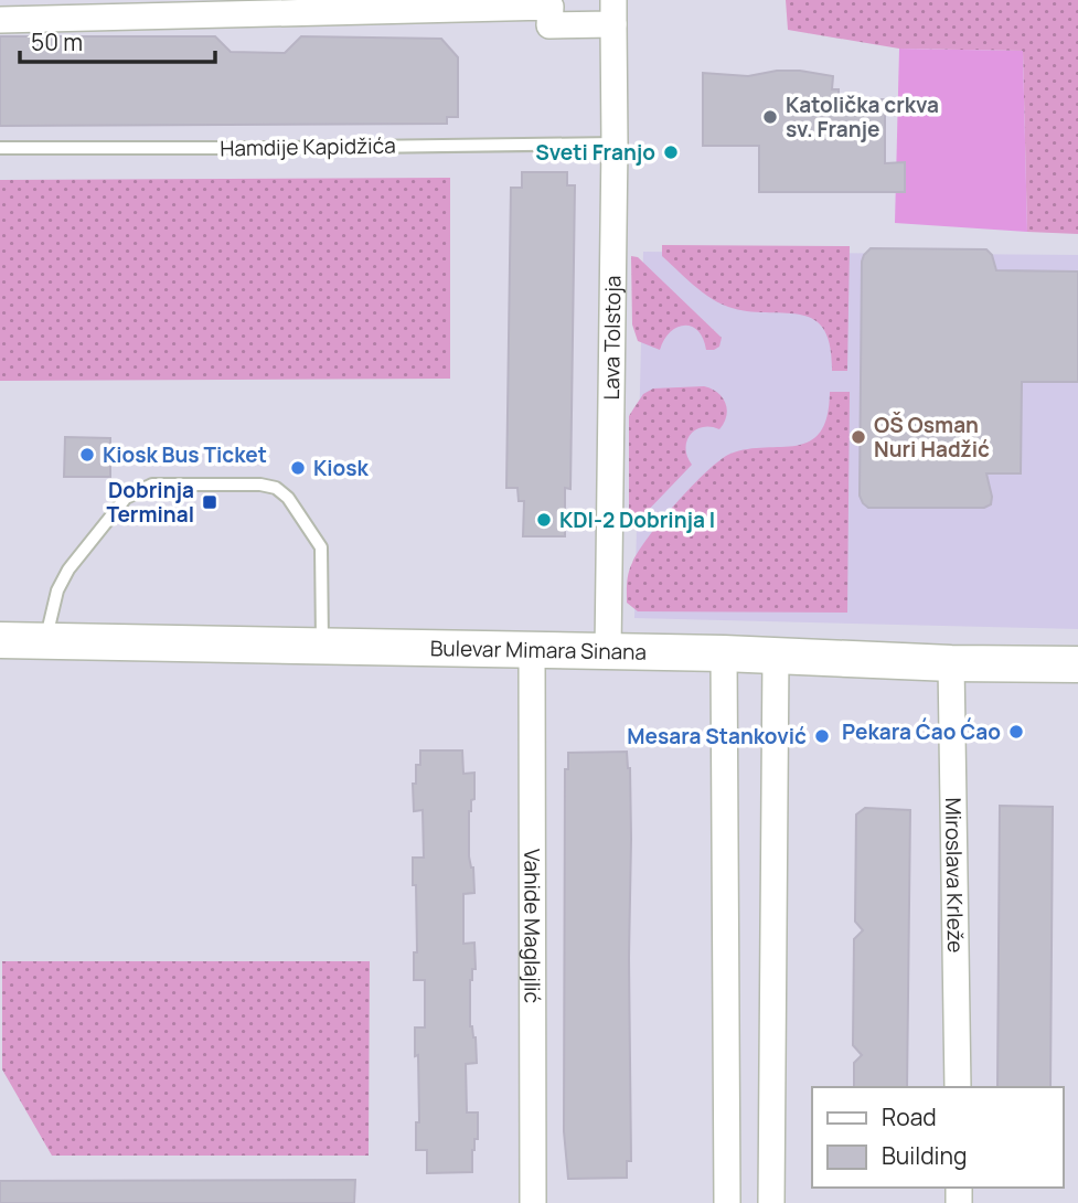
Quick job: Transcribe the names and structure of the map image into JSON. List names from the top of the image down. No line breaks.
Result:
{"streets":{"street":["Lava Tolstoja","Bulevar Mimara Sinana","Miroslava Krleže","Vahide Maglajlić"],"lane":["Hamdije Kapidžića"]},"crossings":[["Hamdije Kapidžića","Lava Tolstoja"],["Lava Tolstoja","Bulevar Mimara Sinana"],["Bulevar Mimara Sinana","Miroslava Krleže"],["Bulevar Mimara Sinana","Vahide Maglajlić"]],"places":{"other":["Katolička crkva sv. Franje","Sveti Franjo","OŠ Osman Nuri Hadžić","Kiosk Bus Ticket","Kiosk","KDI-2 Dobrinja I","Pekara Ćao Ćao","Mesara Stanković"],"transit":["Dobrinja Terminal"]},"legend":["Road","Building"],"scale_bar":"50 m"}
